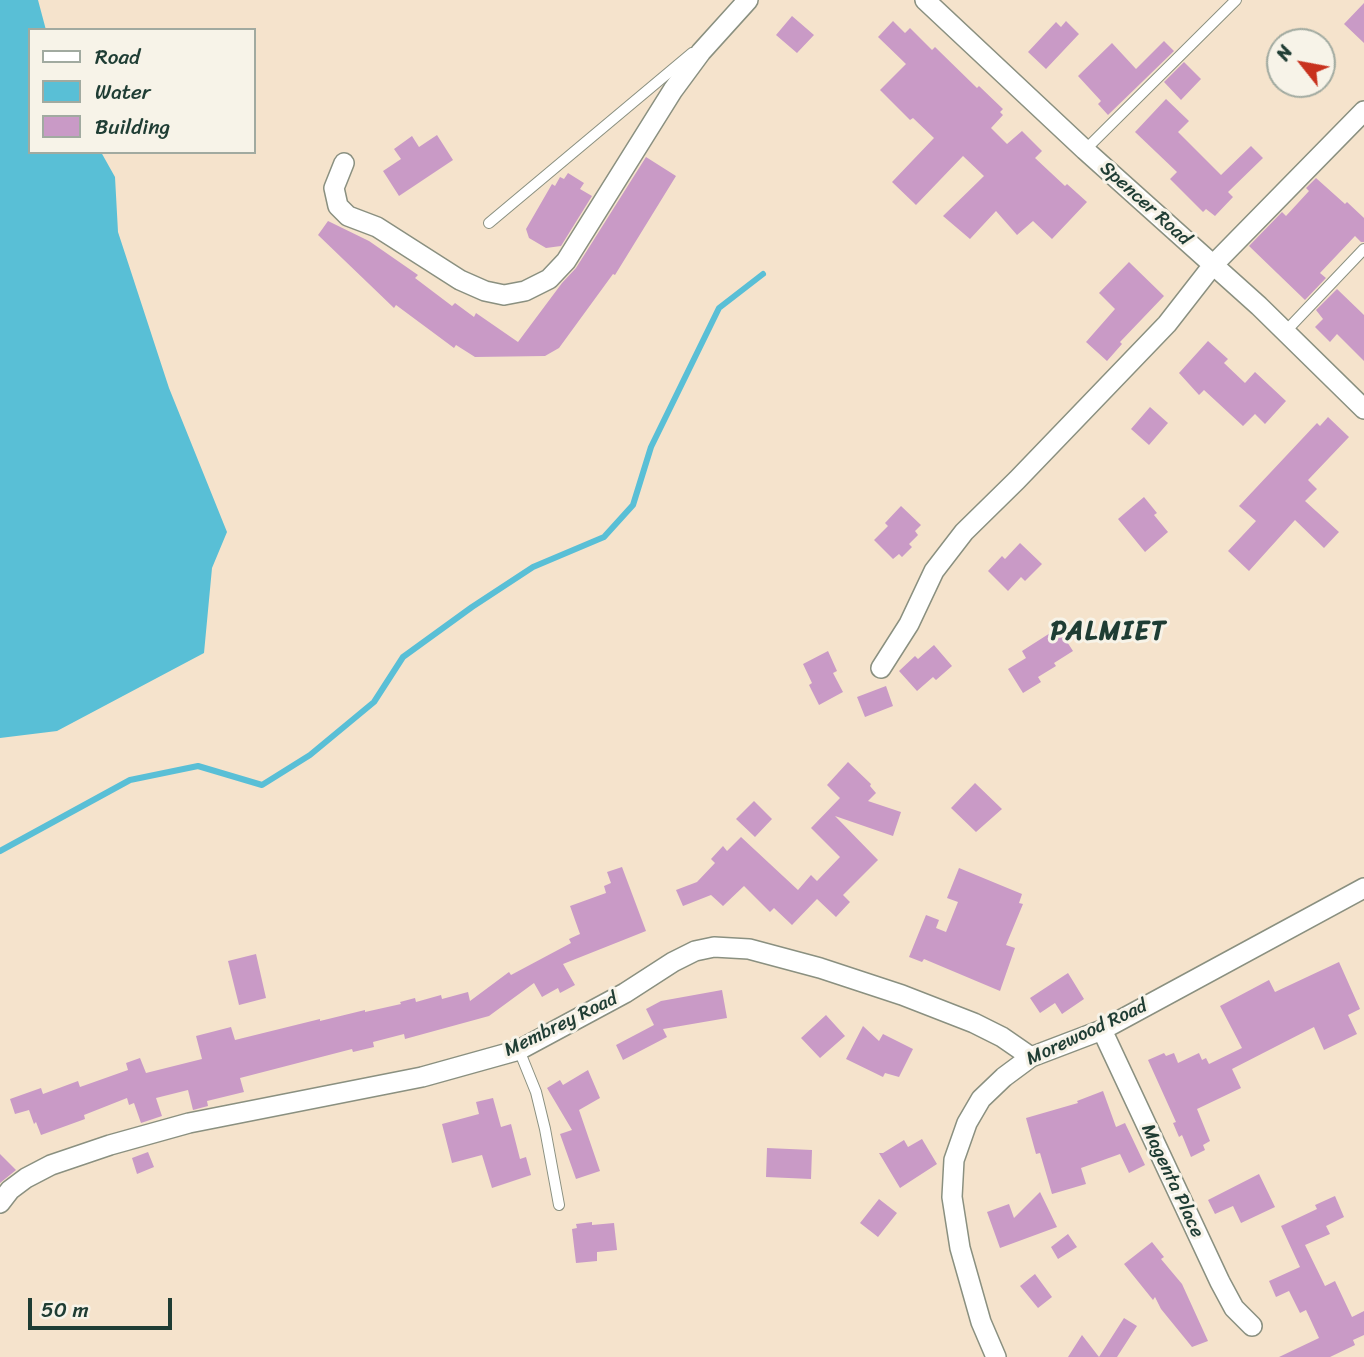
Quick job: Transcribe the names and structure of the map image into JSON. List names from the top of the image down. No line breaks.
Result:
{"streets":{"street":["Spencer Road","Membrey Road","Morewood Road","Magenta Place"]},"crossings":[["Membrey Road","Morewood Road"],["Morewood Road","Magenta Place"]],"districts":["PALMIET"],"legend":["Road","Water","Building"],"scale_bar":"50 m","north":"top left"}
